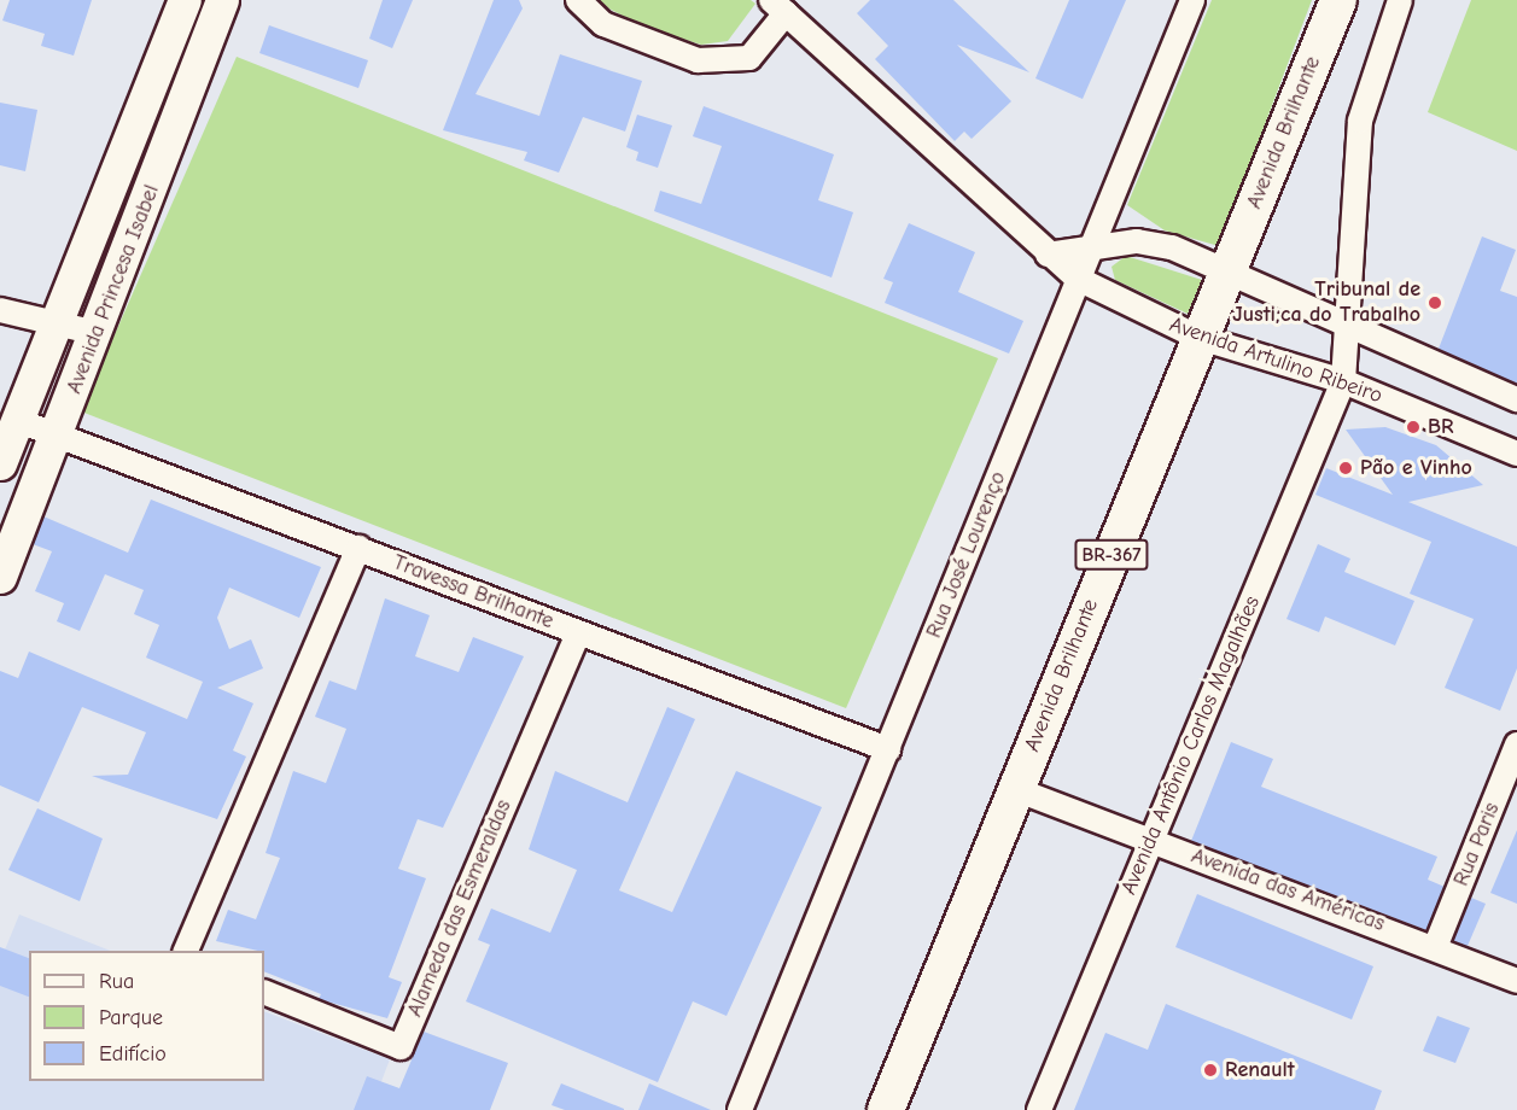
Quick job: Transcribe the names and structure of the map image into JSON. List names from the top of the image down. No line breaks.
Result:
{"streets":{"main road":["Avenida Brilhante","Avenida Princesa Isabel","BR-367"],"street":["Avenida Artulino Ribeiro","Rua José Lourenço","Travessa Brilhante","Avenida Antônio Carlos Magalhães","Rua Paris","Avenida das Américas","Alameda das Esmeraldas"]},"crossings":[["Avenida Brilhante","Avenida Artulino Ribeiro"],["Avenida Brilhante","Avenida das Américas"],["Avenida Princesa Isabel","Travessa Brilhante"],["Avenida Artulino Ribeiro","Rua José Lourenço"],["Avenida Artulino Ribeiro","Avenida Antônio Carlos Magalhães"],["Rua José Lourenço","Travessa Brilhante"],["Travessa Brilhante","Alameda das Esmeraldas"],["Avenida Antônio Carlos Magalhães","Avenida das Américas"],["Rua Paris","Avenida das Américas"]],"places":["Tribunal de Justi;ca do Trabalho","BR","Pão e Vinho","Renault"],"legend":["Rua","Parque","Edifício"]}
